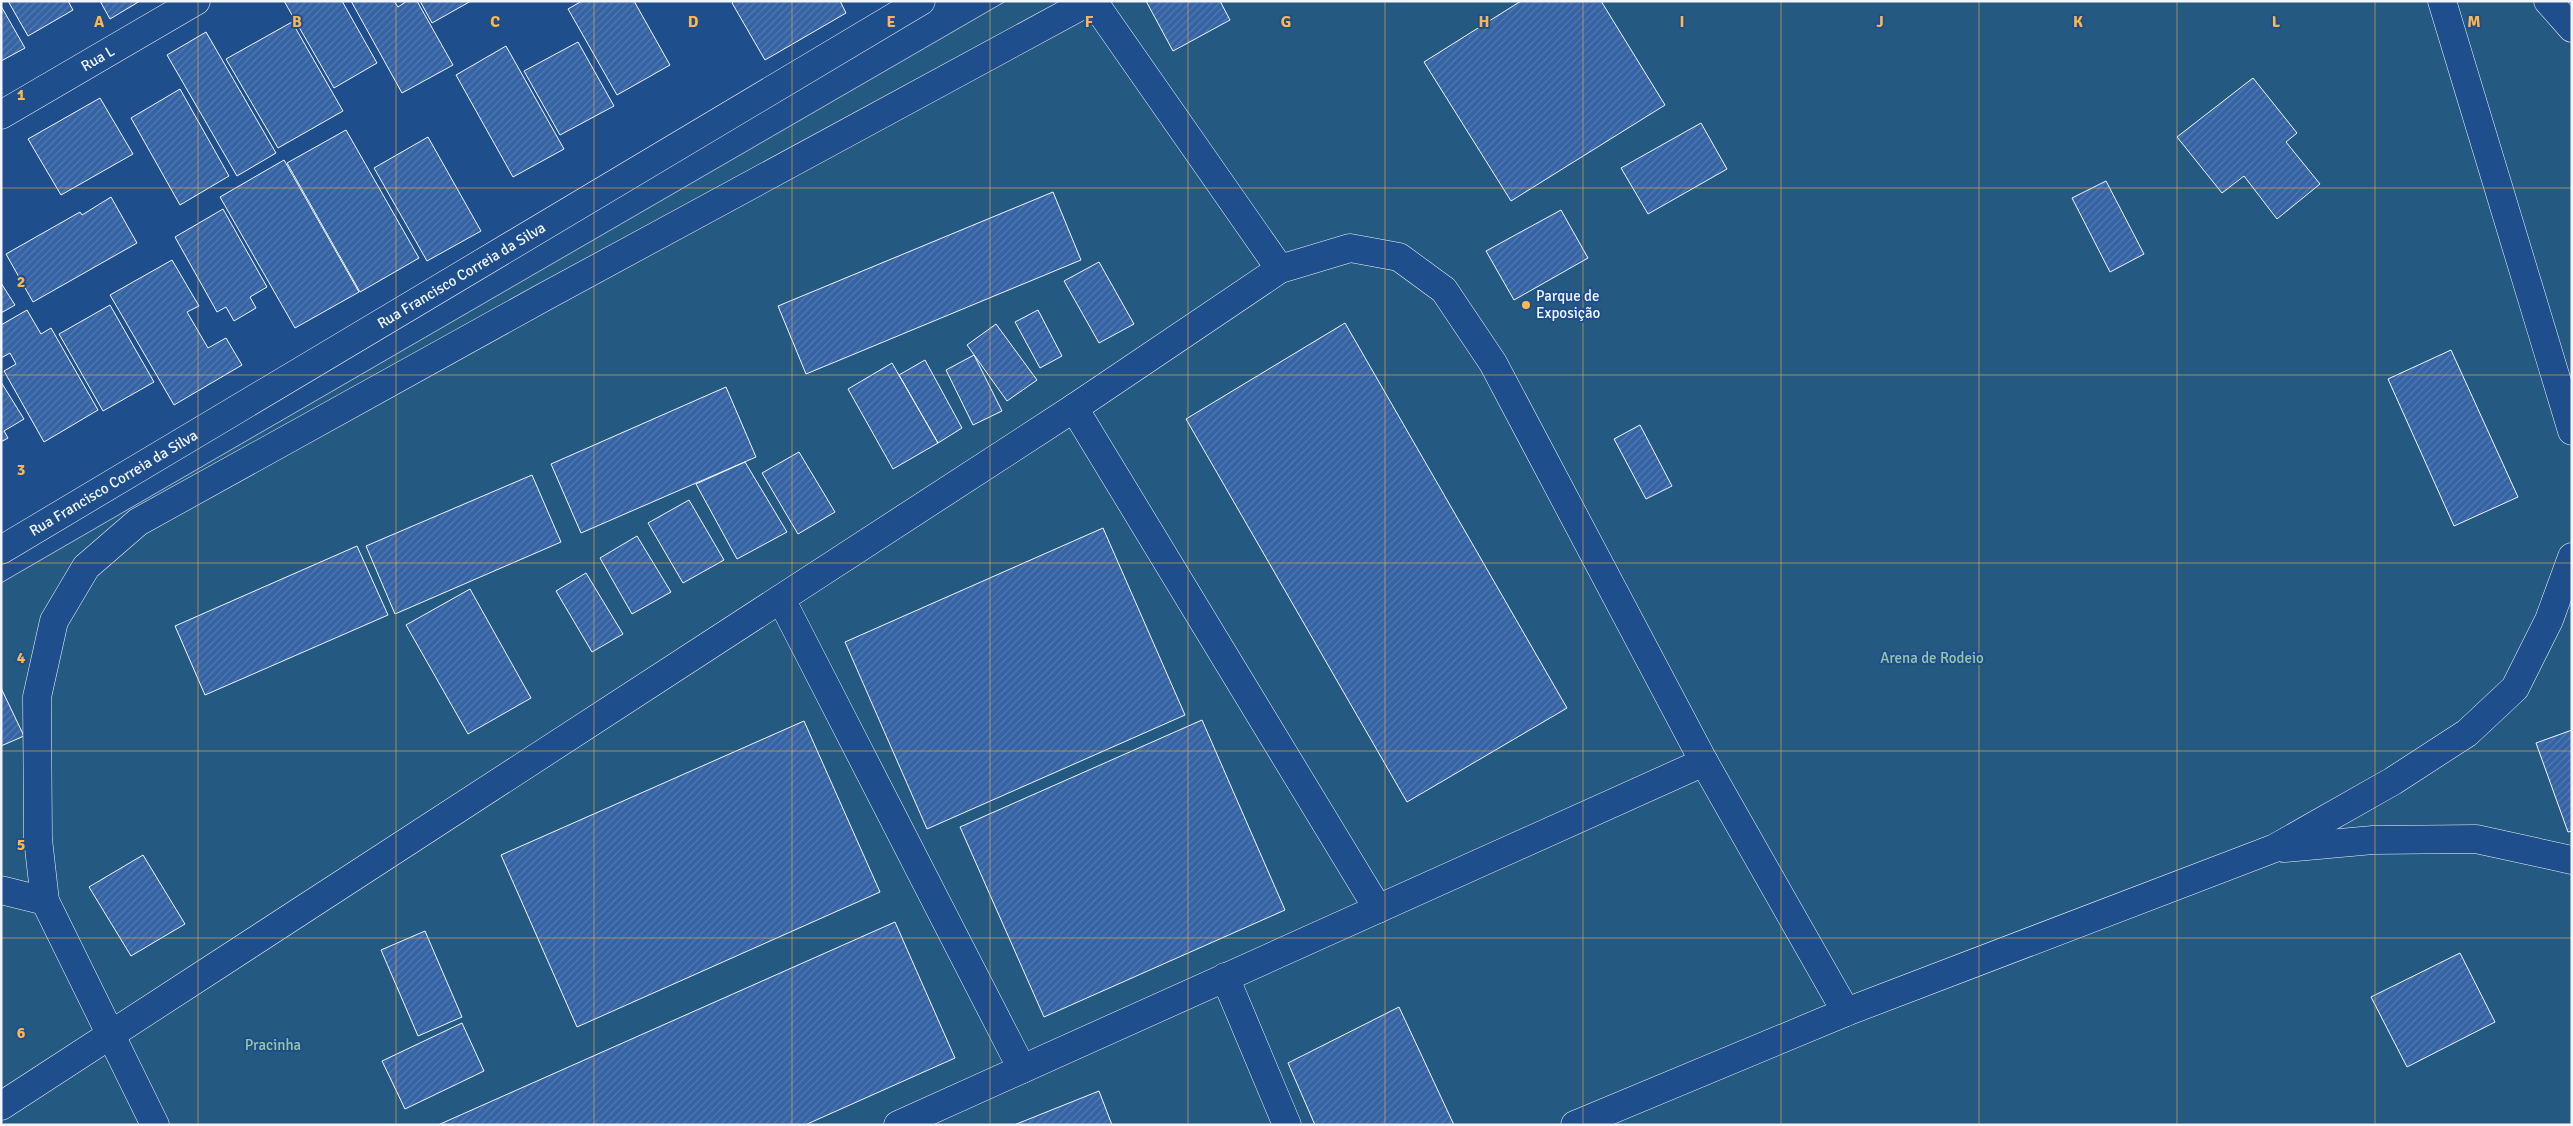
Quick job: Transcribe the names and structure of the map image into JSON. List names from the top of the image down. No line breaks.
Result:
{"streets":{"street":["Rua L","Rua Francisco Correia da Silva"]},"parks":["Arena de Rodeio","Pracinha"],"places":["Parque de Exposição"],"grid":{"columns":["A","B","C","D","E","F","G","H","I","J","K","L","M"],"rows":["1","2","3","4","5","6"]}}
